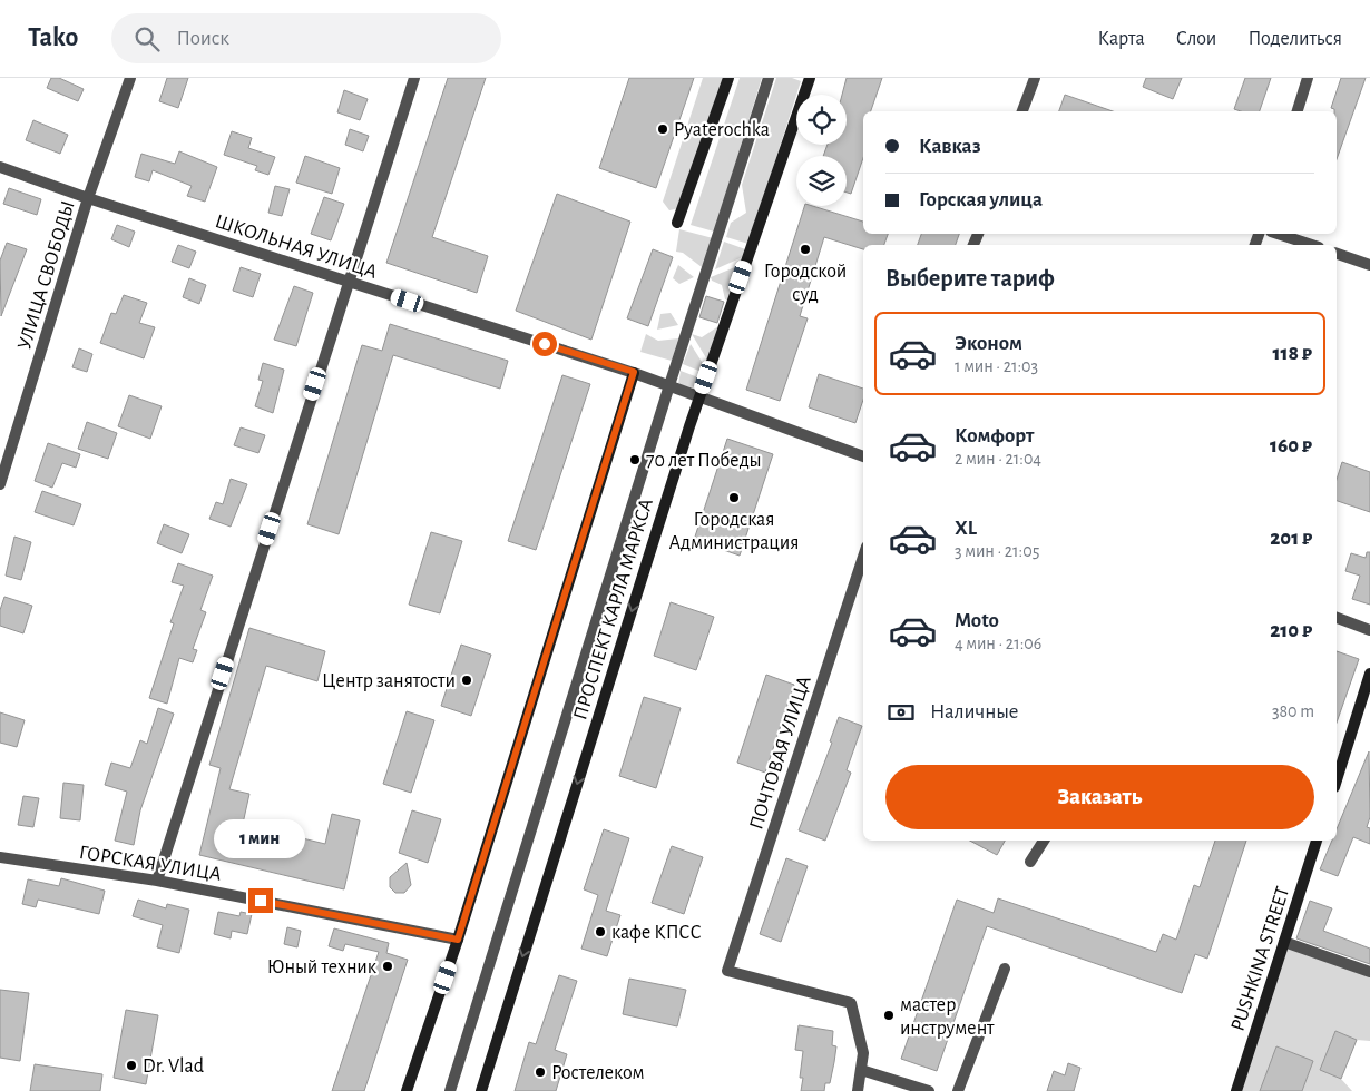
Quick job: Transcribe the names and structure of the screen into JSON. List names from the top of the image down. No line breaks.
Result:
{"streets":{"street":["ШКОЛЬНАЯ УЛИЦА","УЛИЦА СВОБОДЫ","ПРОСПЕКТ КАРЛА МАРКСА","ПОЧТОВАЯ УЛИЦА","ГОРСКАЯ УЛИЦА","PUSHKINA STREET"]},"crossings":[["ШКОЛЬНАЯ УЛИЦА","УЛИЦА СВОБОДЫ"],["ШКОЛЬНАЯ УЛИЦА","ПРОСПЕКТ КАРЛА МАРКСА"]],"places":["Pyaterochka","Городской суд","70 лет Победы","Городская Администрация","Центр занятости","кафе КПСС","Юный техник","мастер инструмент","Dr. Vlad","Ростелеком"],"page":{"header":"Tako","search":"Поиск","nav":["Карта","Слои","Поделиться"],"banner":["Кавказ","Горская улица"],"heading":"Выберите тариф","list":[{"name":"Эконом","note":"1 мин · 21:03","value":"118 ₽"},{"name":"Комфорт","note":"2 мин · 21:04","value":"160 ₽"},{"name":"XL","note":"3 мин · 21:05","value":"201 ₽"},{"name":"Moto","note":"4 мин · 21:06","value":"210 ₽"}],"pay":["Наличные","380 m"],"buttons":"Заказать","bubble":"1 мин"}}
